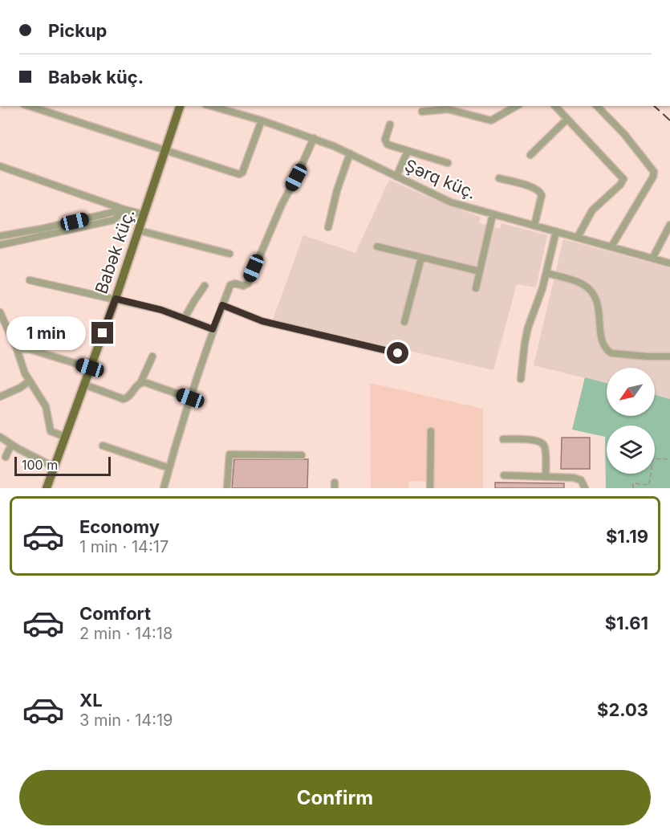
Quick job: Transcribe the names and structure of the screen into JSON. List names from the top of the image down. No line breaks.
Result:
{"streets":{"main road":["Babək küç."],"street":["Şərq küç."]},"scale_bar":"100 m","north":"bottom left","page":{"banner":["Pickup","Babək küç."],"bubble":"1 min","scale":"100 m","list":[{"name":"Economy","note":"1 min · 14:17","value":"$1.19"},{"name":"Comfort","note":"2 min · 14:18","value":"$1.61"},{"name":"XL","note":"3 min · 14:19","value":"$2.03"}],"buttons":"Confirm"}}
